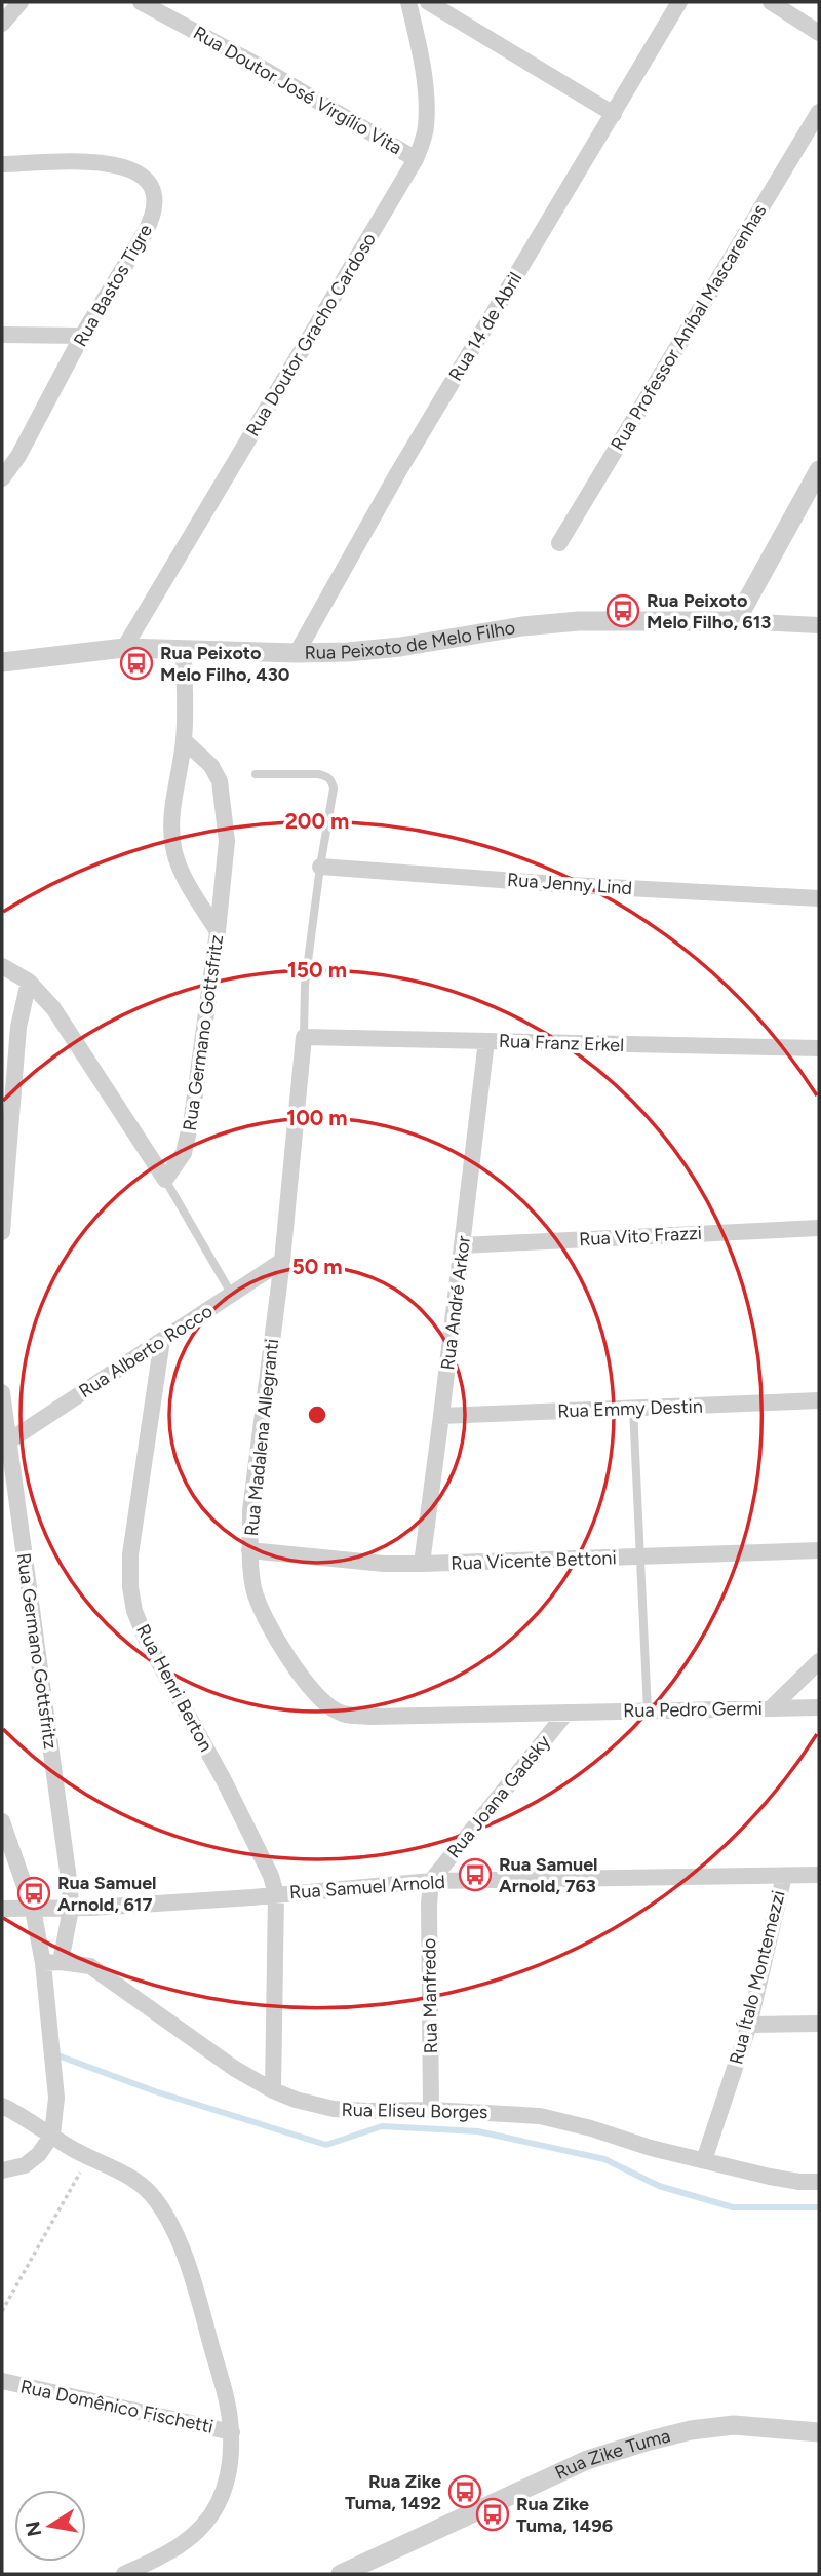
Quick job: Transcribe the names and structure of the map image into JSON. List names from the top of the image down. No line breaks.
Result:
{"streets":{"street":["Rua Doutor José Virgílio Vita","Rua Bastos Tigre","Rua 14 de Abril","Rua Professor Aníbal Mascarenhas","Rua Doutor Gracho Cardoso","Rua Peixoto de Melo Filho","Rua Jenny Lind","Rua Germano Gottsfritz","Rua Franz Erkel","Rua Vito Frazzi","Rua André Arkor","Rua Alberto Rocco","Rua Emmy Destin","Rua Madalena Allegranti","Rua Vicente Bettoni","Rua Henri Berton","Rua Pedro Germi","Rua Joana Gadsky","Rua Samuel Arnold","Rua Ítalo Montemezzi","Rua Manfredo","Rua Eliseu Borges","Rua Domênico Fischetti","Rua Zike Tuma"]},"crossings":[["Rua Doutor José Virgílio Vita","Rua Doutor Gracho Cardoso"],["Rua 14 de Abril","Rua Peixoto de Melo Filho"],["Rua Doutor Gracho Cardoso","Rua Peixoto de Melo Filho"],["Rua Germano Gottsfritz","Rua Alberto Rocco"],["Rua Germano Gottsfritz","Rua Samuel Arnold"],["Rua Germano Gottsfritz","Rua Eliseu Borges"],["Rua Franz Erkel","Rua André Arkor"],["Rua Franz Erkel","Rua Madalena Allegranti"],["Rua Vito Frazzi","Rua André Arkor"],["Rua André Arkor","Rua Emmy Destin"],["Rua André Arkor","Rua Vicente Bettoni"],["Rua Alberto Rocco","Rua Madalena Allegranti"],["Rua Alberto Rocco","Rua Henri Berton"],["Rua Madalena Allegranti","Rua Vicente Bettoni"],["Rua Madalena Allegranti","Rua Pedro Germi"],["Rua Madalena Allegranti","Rua Joana Gadsky"],["Rua Henri Berton","Rua Samuel Arnold"],["Rua Pedro Germi","Rua Joana Gadsky"],["Rua Joana Gadsky","Rua Samuel Arnold"],["Rua Joana Gadsky","Rua Manfredo"],["Rua Samuel Arnold","Rua Ítalo Montemezzi"],["Rua Samuel Arnold","Rua Manfredo"],["Rua Ítalo Montemezzi","Rua Eliseu Borges"],["Rua Manfredo","Rua Eliseu Borges"]],"places":{"bus stop":["Rua Peixoto Melo Filho, 613","Rua Peixoto Melo Filho, 430","Rua Samuel Arnold, 763","Rua Samuel Arnold, 617","Rua Zike Tuma, 1492","Rua Zike Tuma, 1496"]},"north":"left","rings":["200 m","150 m","100 m","50 m"]}
